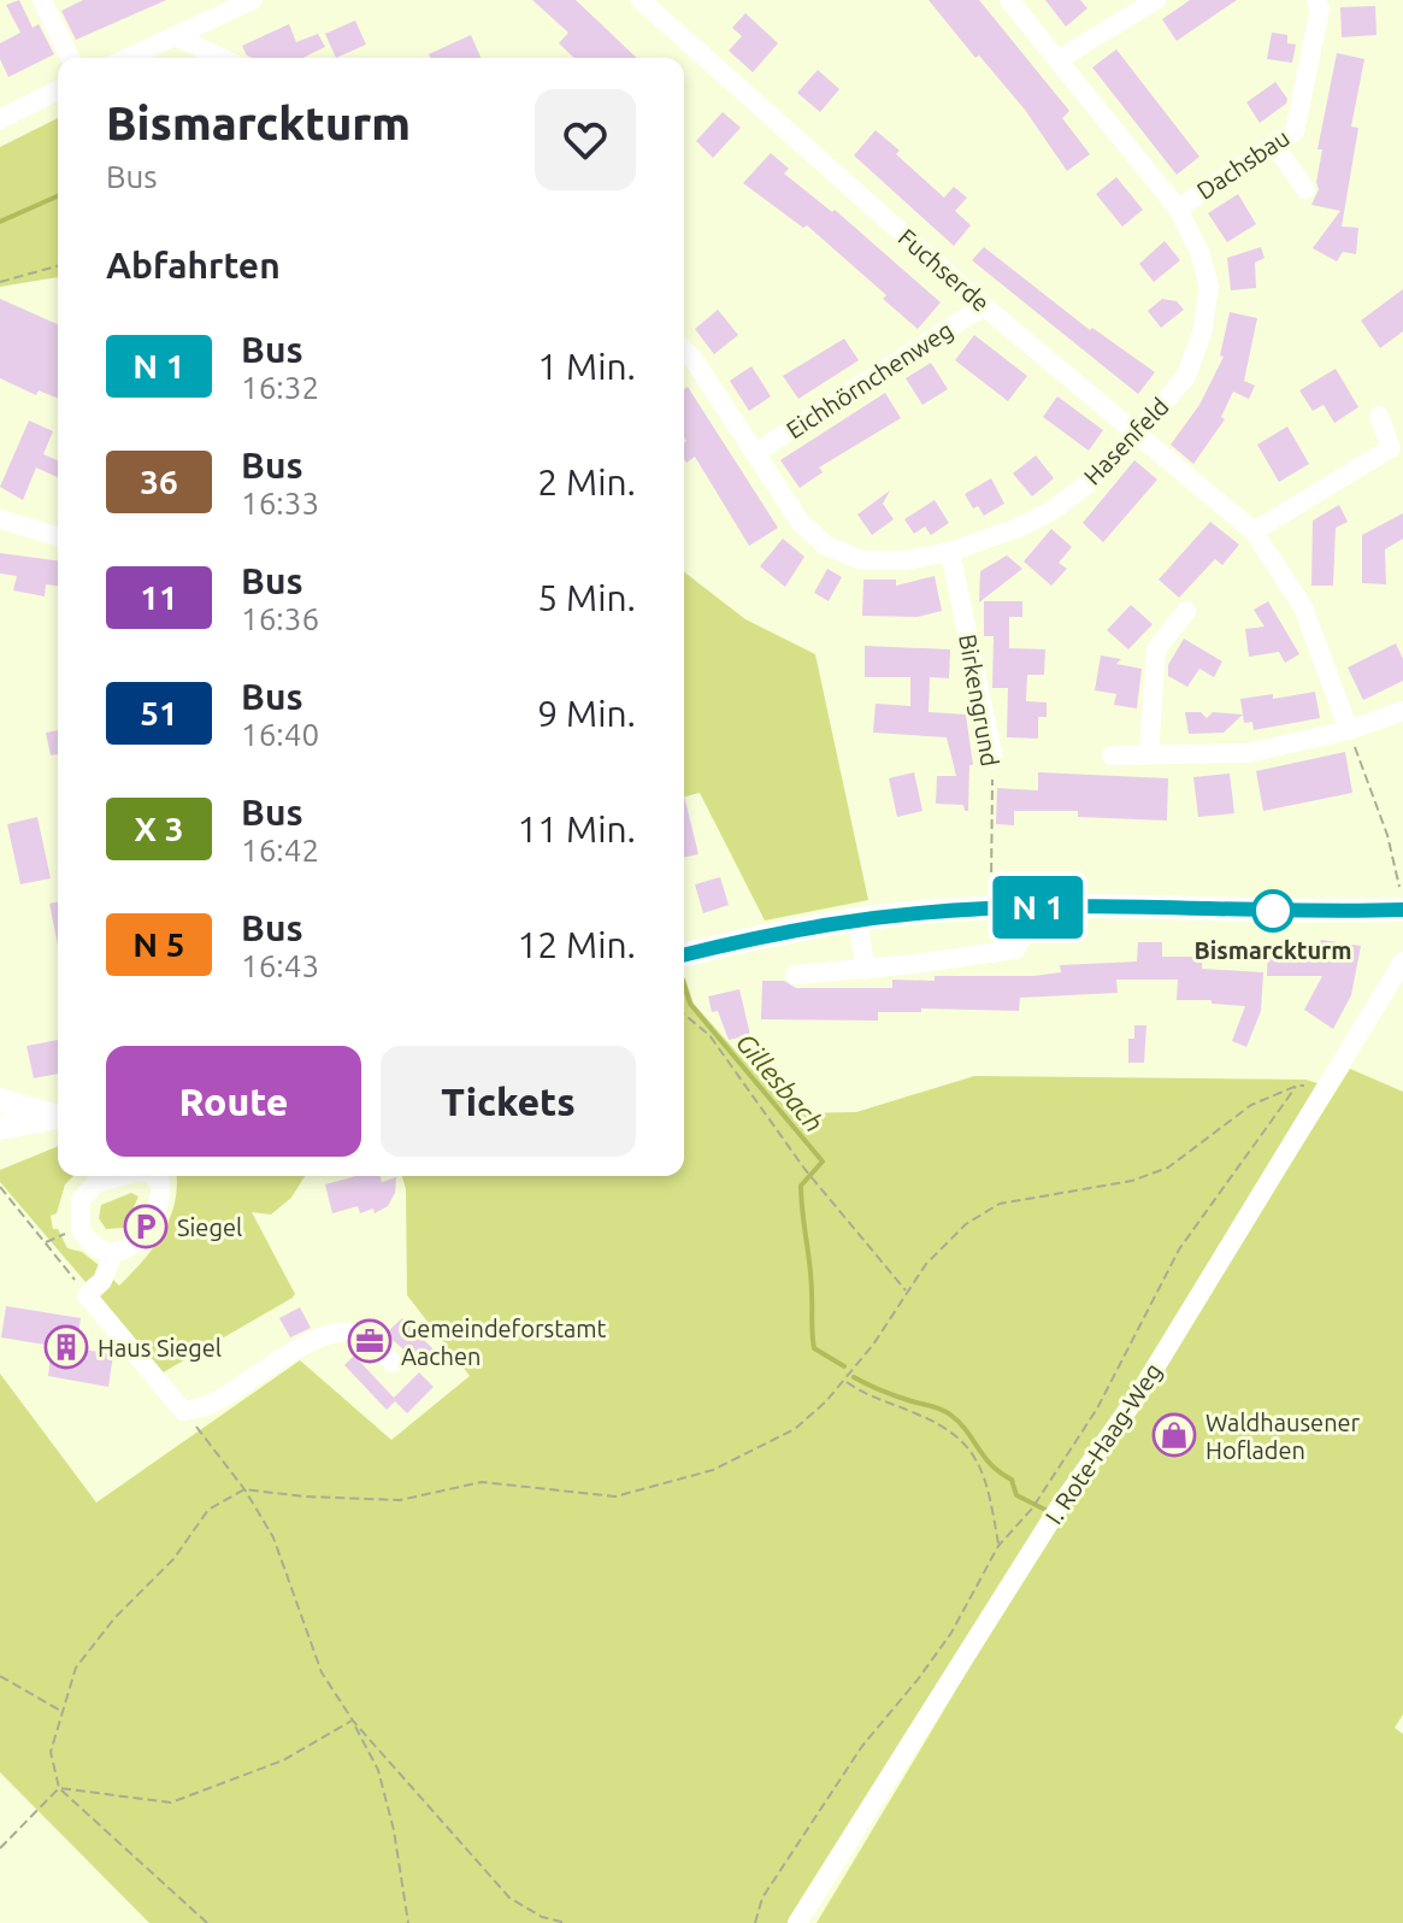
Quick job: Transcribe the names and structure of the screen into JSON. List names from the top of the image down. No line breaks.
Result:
{"streets":{"street":["Dachsbau","Fuchserde","Eichhörnchenweg","Hasenfeld","Birkengrund","I. Rote-Haag-Weg"]},"crossings":[["Dachsbau","Hasenfeld"],["Fuchserde","Eichhörnchenweg"],["Fuchserde","Hasenfeld"],["Eichhörnchenweg","Hasenfeld"],["Hasenfeld","Birkengrund"]],"water":["Gillesbach"],"places":{"other":["Bismarckturm"],"parking":["Siegel"],"office":["Gemeindeforstamt Aachen"],"building":["Haus Siegel"],"shop":["Waldhausener Hofladen"]},"page":{"on_map":"N 1","heading":[["Bismarckturm","Bus"],"Abfahrten"],"list":[{"mark":"N 1","name":"Bus","note":"16:32","value":"1 Min."},{"mark":"36","name":"Bus","note":"16:33","value":"2 Min."},{"mark":"11","name":"Bus","note":"16:36","value":"5 Min."},{"mark":"51","name":"Bus","note":"16:40","value":"9 Min."},{"mark":"X 3","name":"Bus","note":"16:42","value":"11 Min."},{"mark":"N 5","name":"Bus","note":"16:43","value":"12 Min."}],"buttons":["Route","Tickets"]}}
